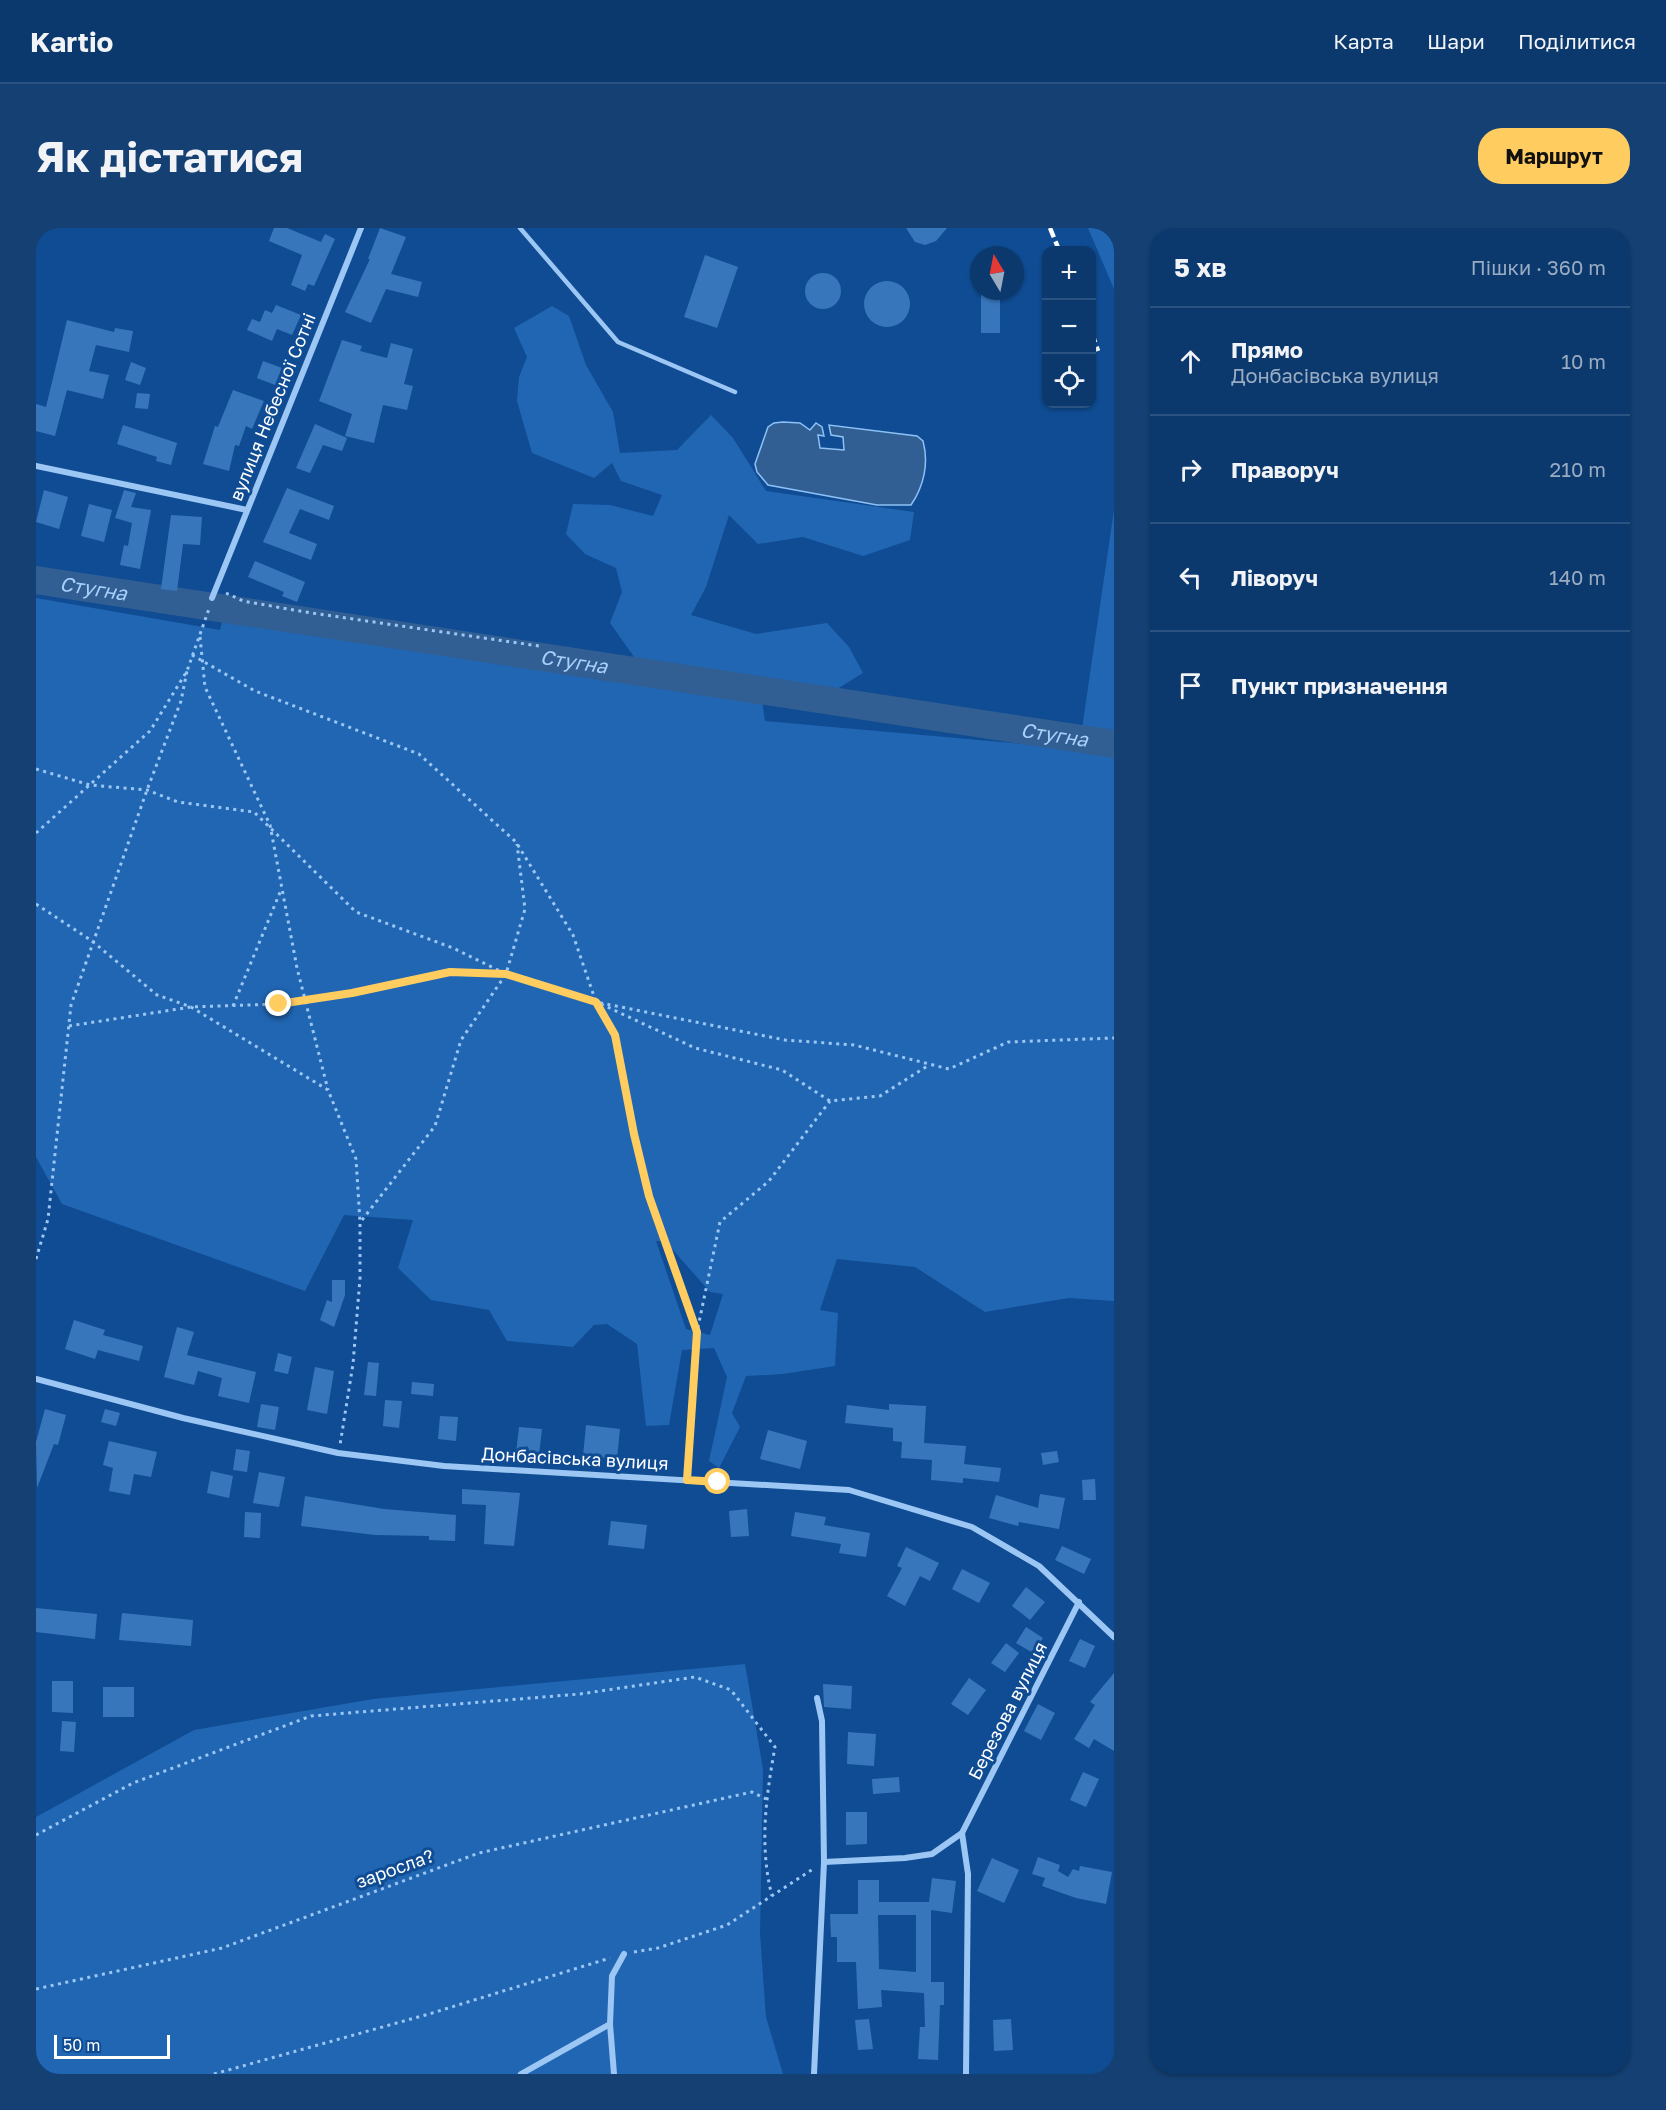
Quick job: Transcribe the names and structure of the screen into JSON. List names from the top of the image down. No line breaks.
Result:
{"streets":{"street":["вулиця Небесної Сотні","Донбасівська вулиця","Березова вулиця"],"path":["заросла?"]},"crossings":[["Донбасівська вулиця","Березова вулиця"]],"water":["Стугна"],"scale_bar":"50 m","north":"top","page":{"header":"Kartio","nav":["Карта","Шари","Поділитися"],"buttons":"Маршрут","title":"Як дістатися","heading":["5 хв","Пішки · 360 m"],"map_buttons":["+","−"],"list":[["Прямо","Донбасівська вулиця","10 m"],["Праворуч","210 m"],["Ліворуч","140 m"],"Пункт призначення"],"scale":"50 m"}}
